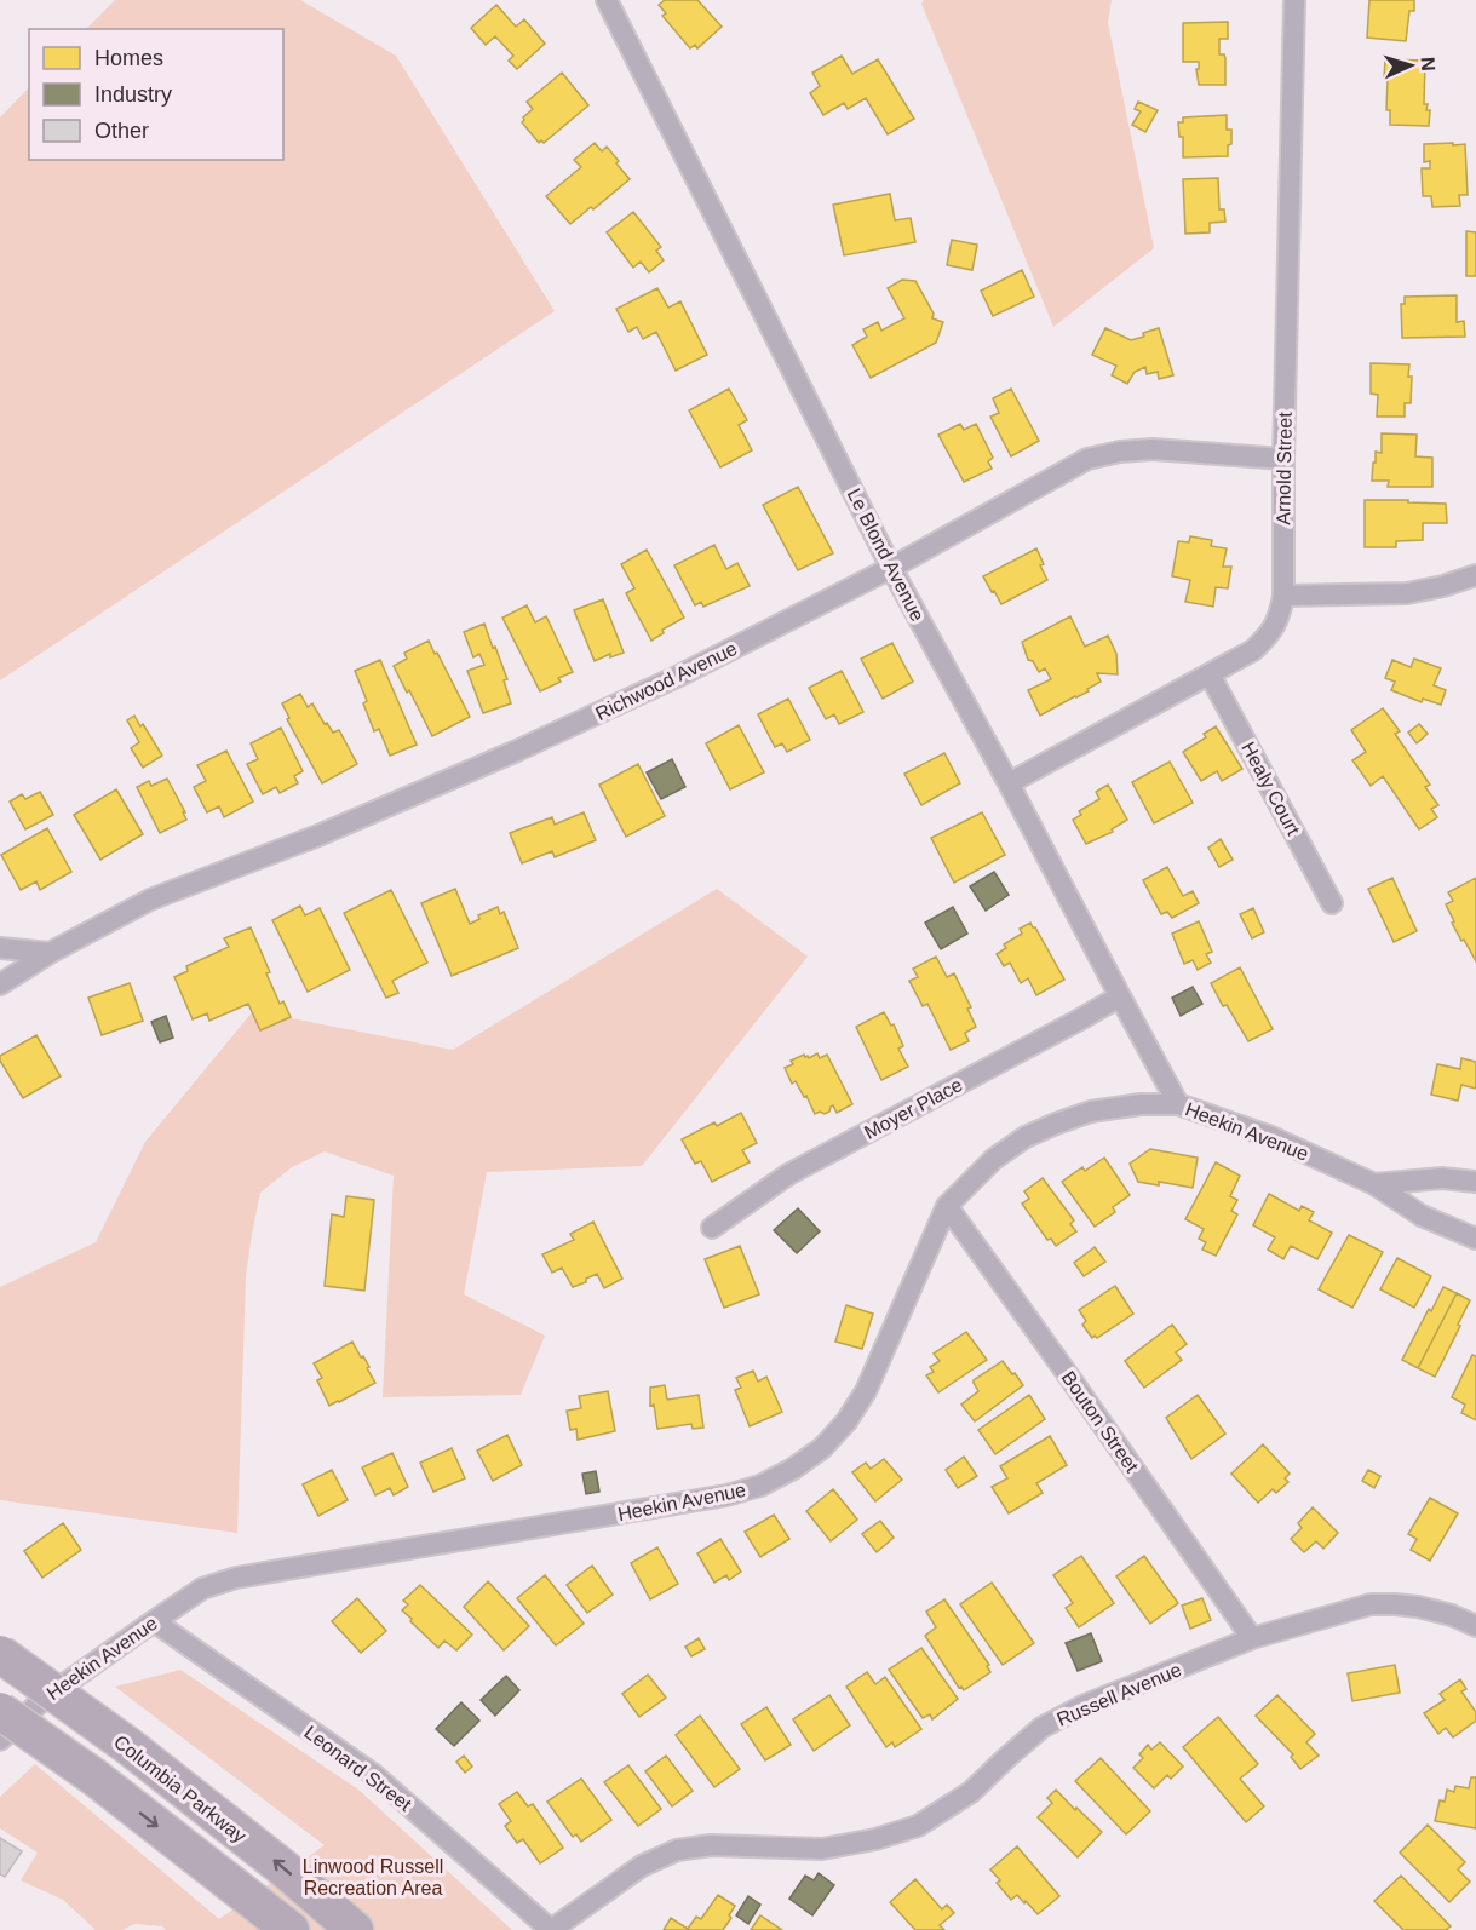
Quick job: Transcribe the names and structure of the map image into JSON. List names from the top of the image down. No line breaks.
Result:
{"streets":{"highway":["Columbia Parkway"],"street":["Arnold Street","Le Blond Avenue","Richwood Avenue","Healy Court","Moyer Place","Heekin Avenue","Bouton Street","Russell Avenue","Leonard Street"]},"crossings":[["Arnold Street","Le Blond Avenue"],["Arnold Street","Richwood Avenue"],["Arnold Street","Healy Court"],["Le Blond Avenue","Richwood Avenue"],["Le Blond Avenue","Moyer Place"],["Le Blond Avenue","Heekin Avenue"],["Heekin Avenue","Bouton Street"],["Heekin Avenue","Leonard Street"],["Bouton Street","Russell Avenue"],["Russell Avenue","Leonard Street"]],"parks":["Linwood Russell Recreation Area"],"legend":["Homes","Industry","Other"],"north":"right"}
